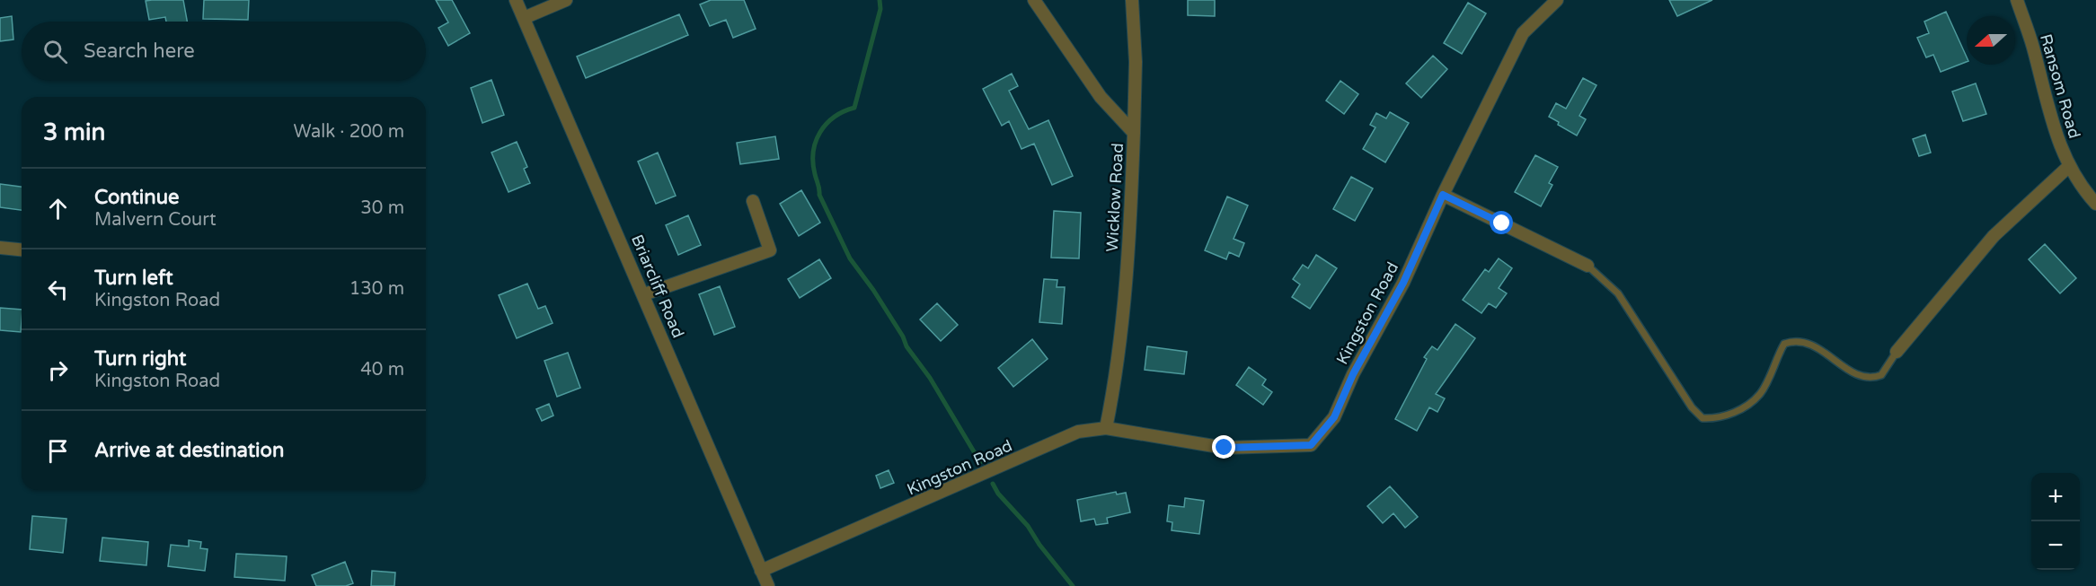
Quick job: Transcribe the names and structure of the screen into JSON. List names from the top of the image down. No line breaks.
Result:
{"streets":{"street":["Ransom Road","Wicklow Road","Briarcliff Road","Kingston Road"]},"crossings":[["Wicklow Road","Kingston Road"],["Briarcliff Road","Kingston Road"]],"north":"left","page":{"search":"Search here","heading":["3 min","Walk · 200 m"],"list":[["Continue","Malvern Court","30 m"],["Turn left","Kingston Road","130 m"],["Turn right","Kingston Road","40 m"],"Arrive at destination"],"map_buttons":["+","−"]}}
